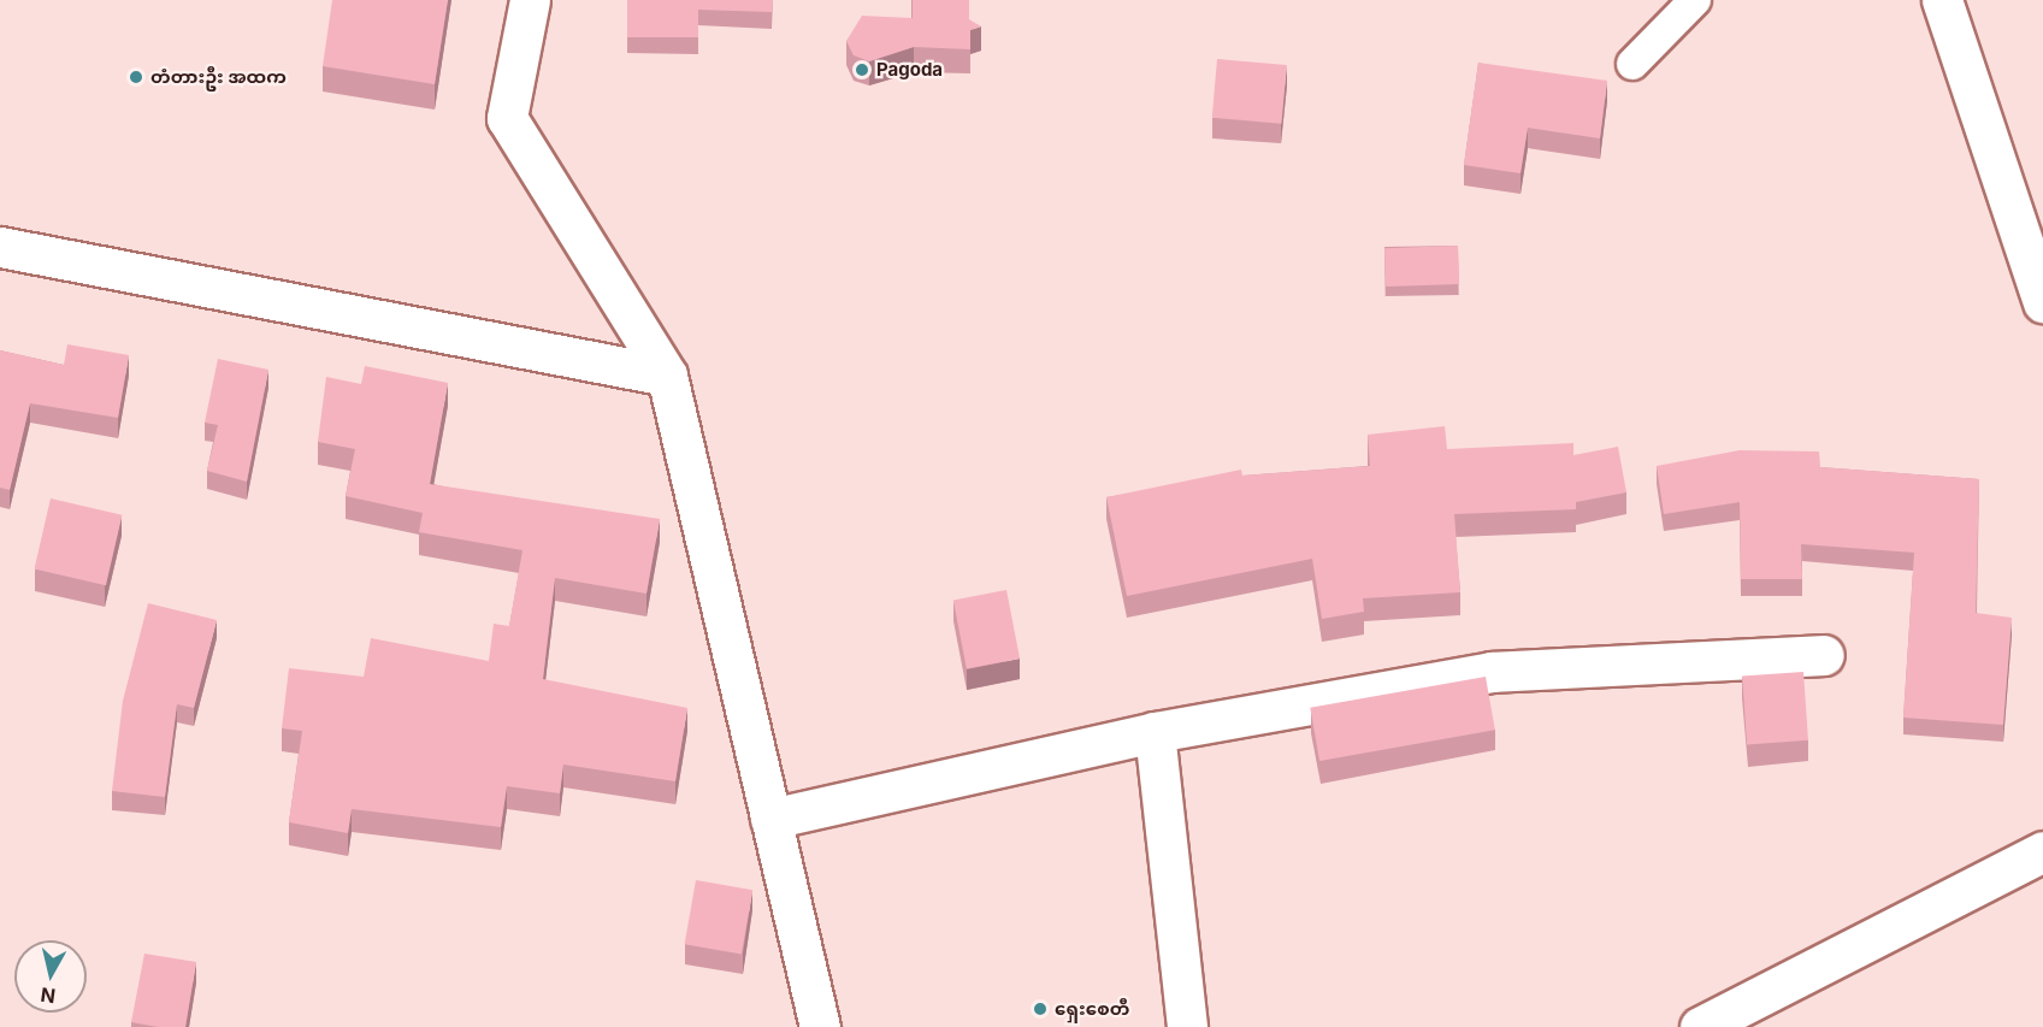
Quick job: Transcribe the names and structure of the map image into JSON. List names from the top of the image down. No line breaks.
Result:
{"places":["Pagoda","တံတားဦး အထက","ရှေးစေတီ"],"north":"bottom"}
